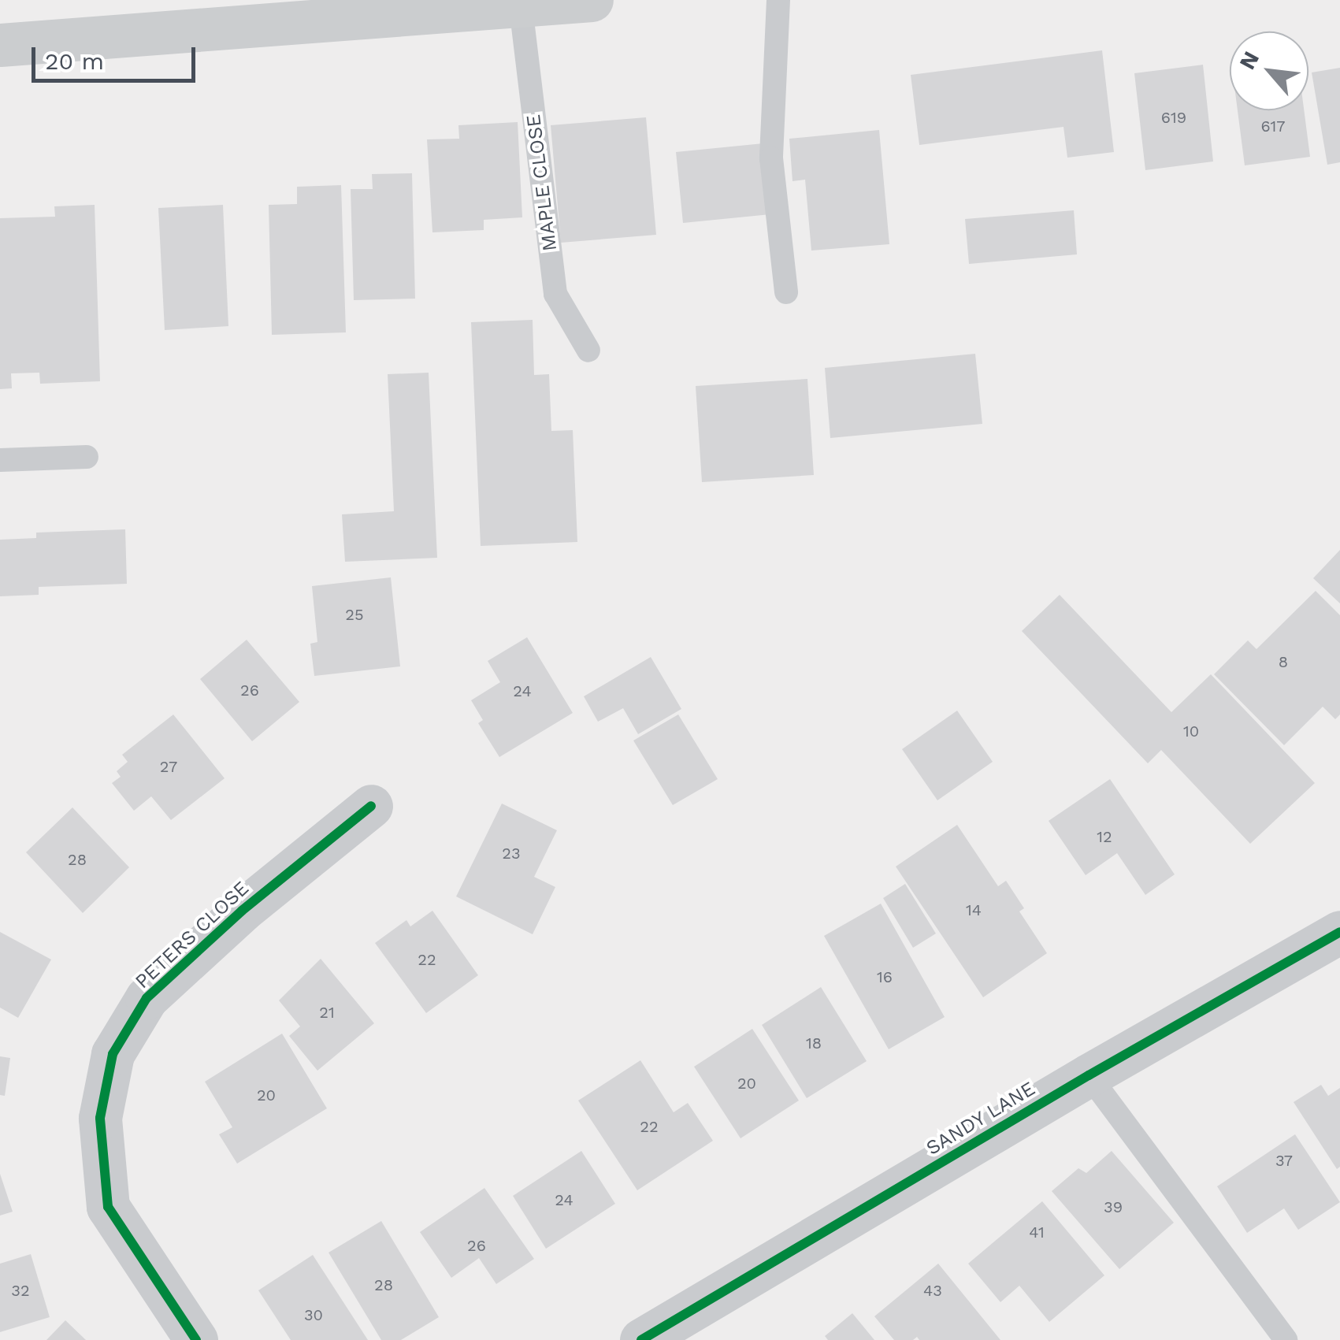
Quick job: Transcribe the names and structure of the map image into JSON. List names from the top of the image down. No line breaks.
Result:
{"streets":{"street":["PETERS CLOSE","SANDY LANE"],"lane":["MAPLE CLOSE"]},"house_numbers":["619","617","25","8","26","24","10","27","12","23","28","14","22","16","21","18","20","20","22","37","24","39","41","26","28","32","43","30"],"scale_bar":"20 m","north":"top left"}
